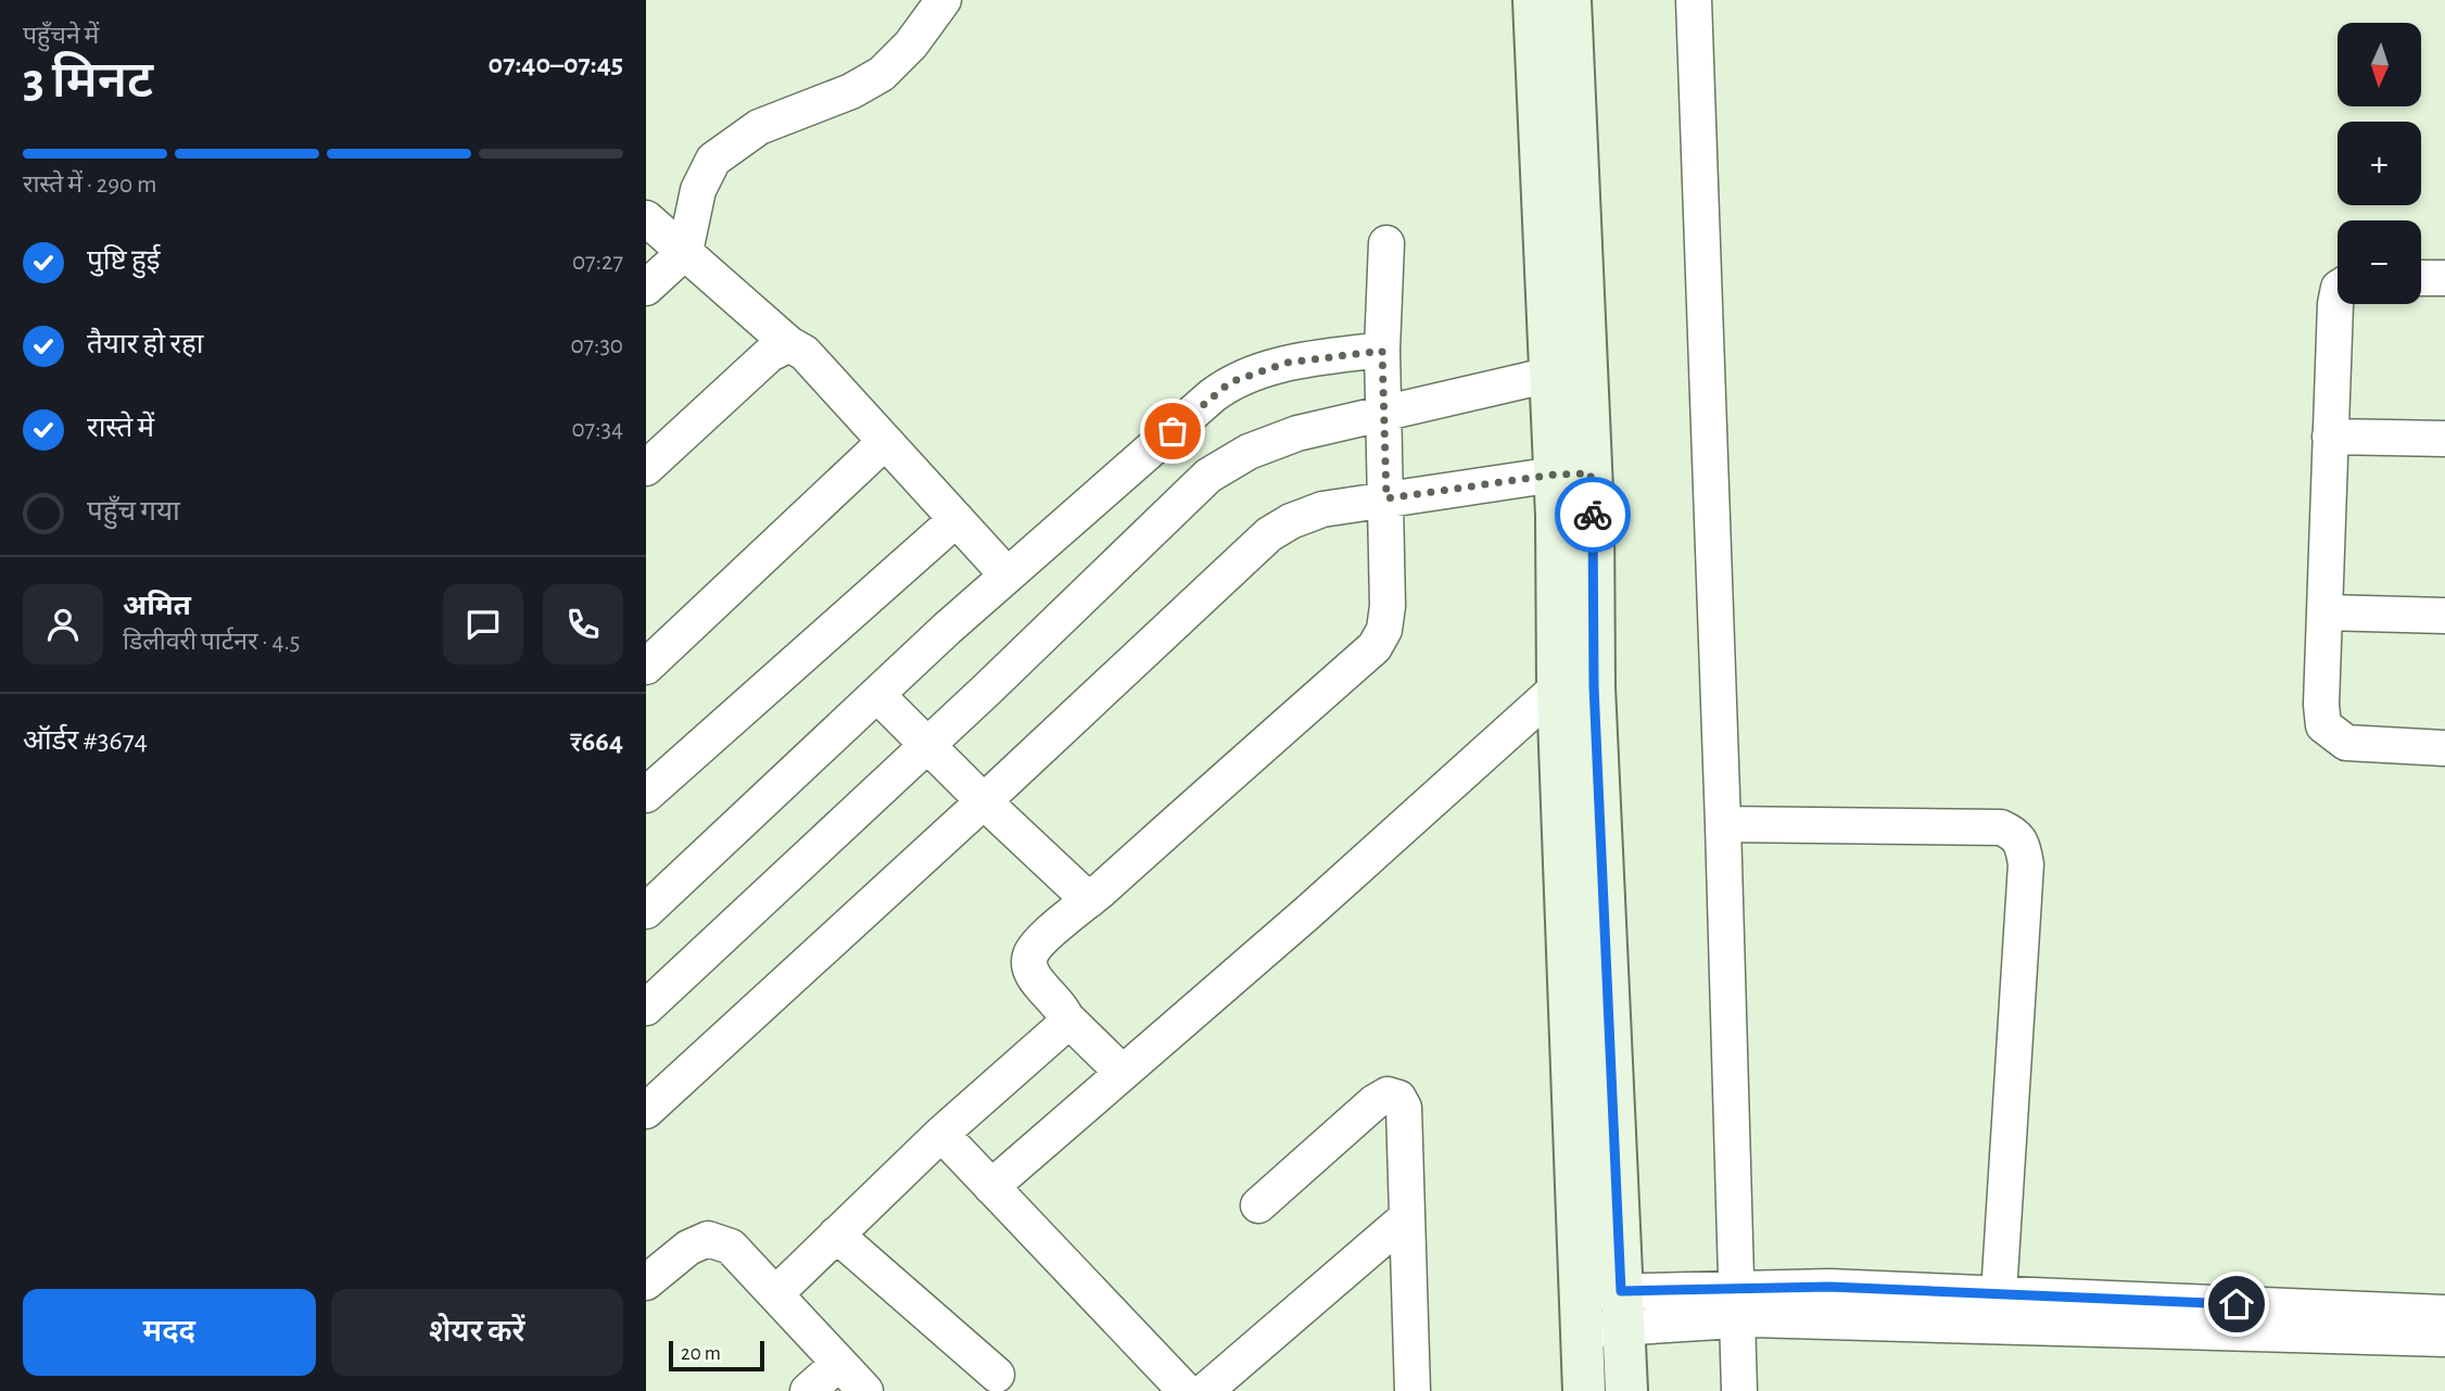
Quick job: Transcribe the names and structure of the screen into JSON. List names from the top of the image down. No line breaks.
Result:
{"scale_bar":"20 m","north":"bottom","page":{"heading":["3 मिनट","पहुँचने में","07:40–07:45"],"panel":["अमित","डिलीवरी पार्टनर · 4.5","ऑर्डर #3674","₹664"],"map_buttons":["+","−"],"bar":"रास्ते में · 290 m","list":[["पुष्टि हुई","07:27"],["तैयार हो रहा","07:30"],["रास्ते में","07:34"],"पहुँच गया"],"buttons":["मदद","शेयर करें"],"scale":"20 m"}}
